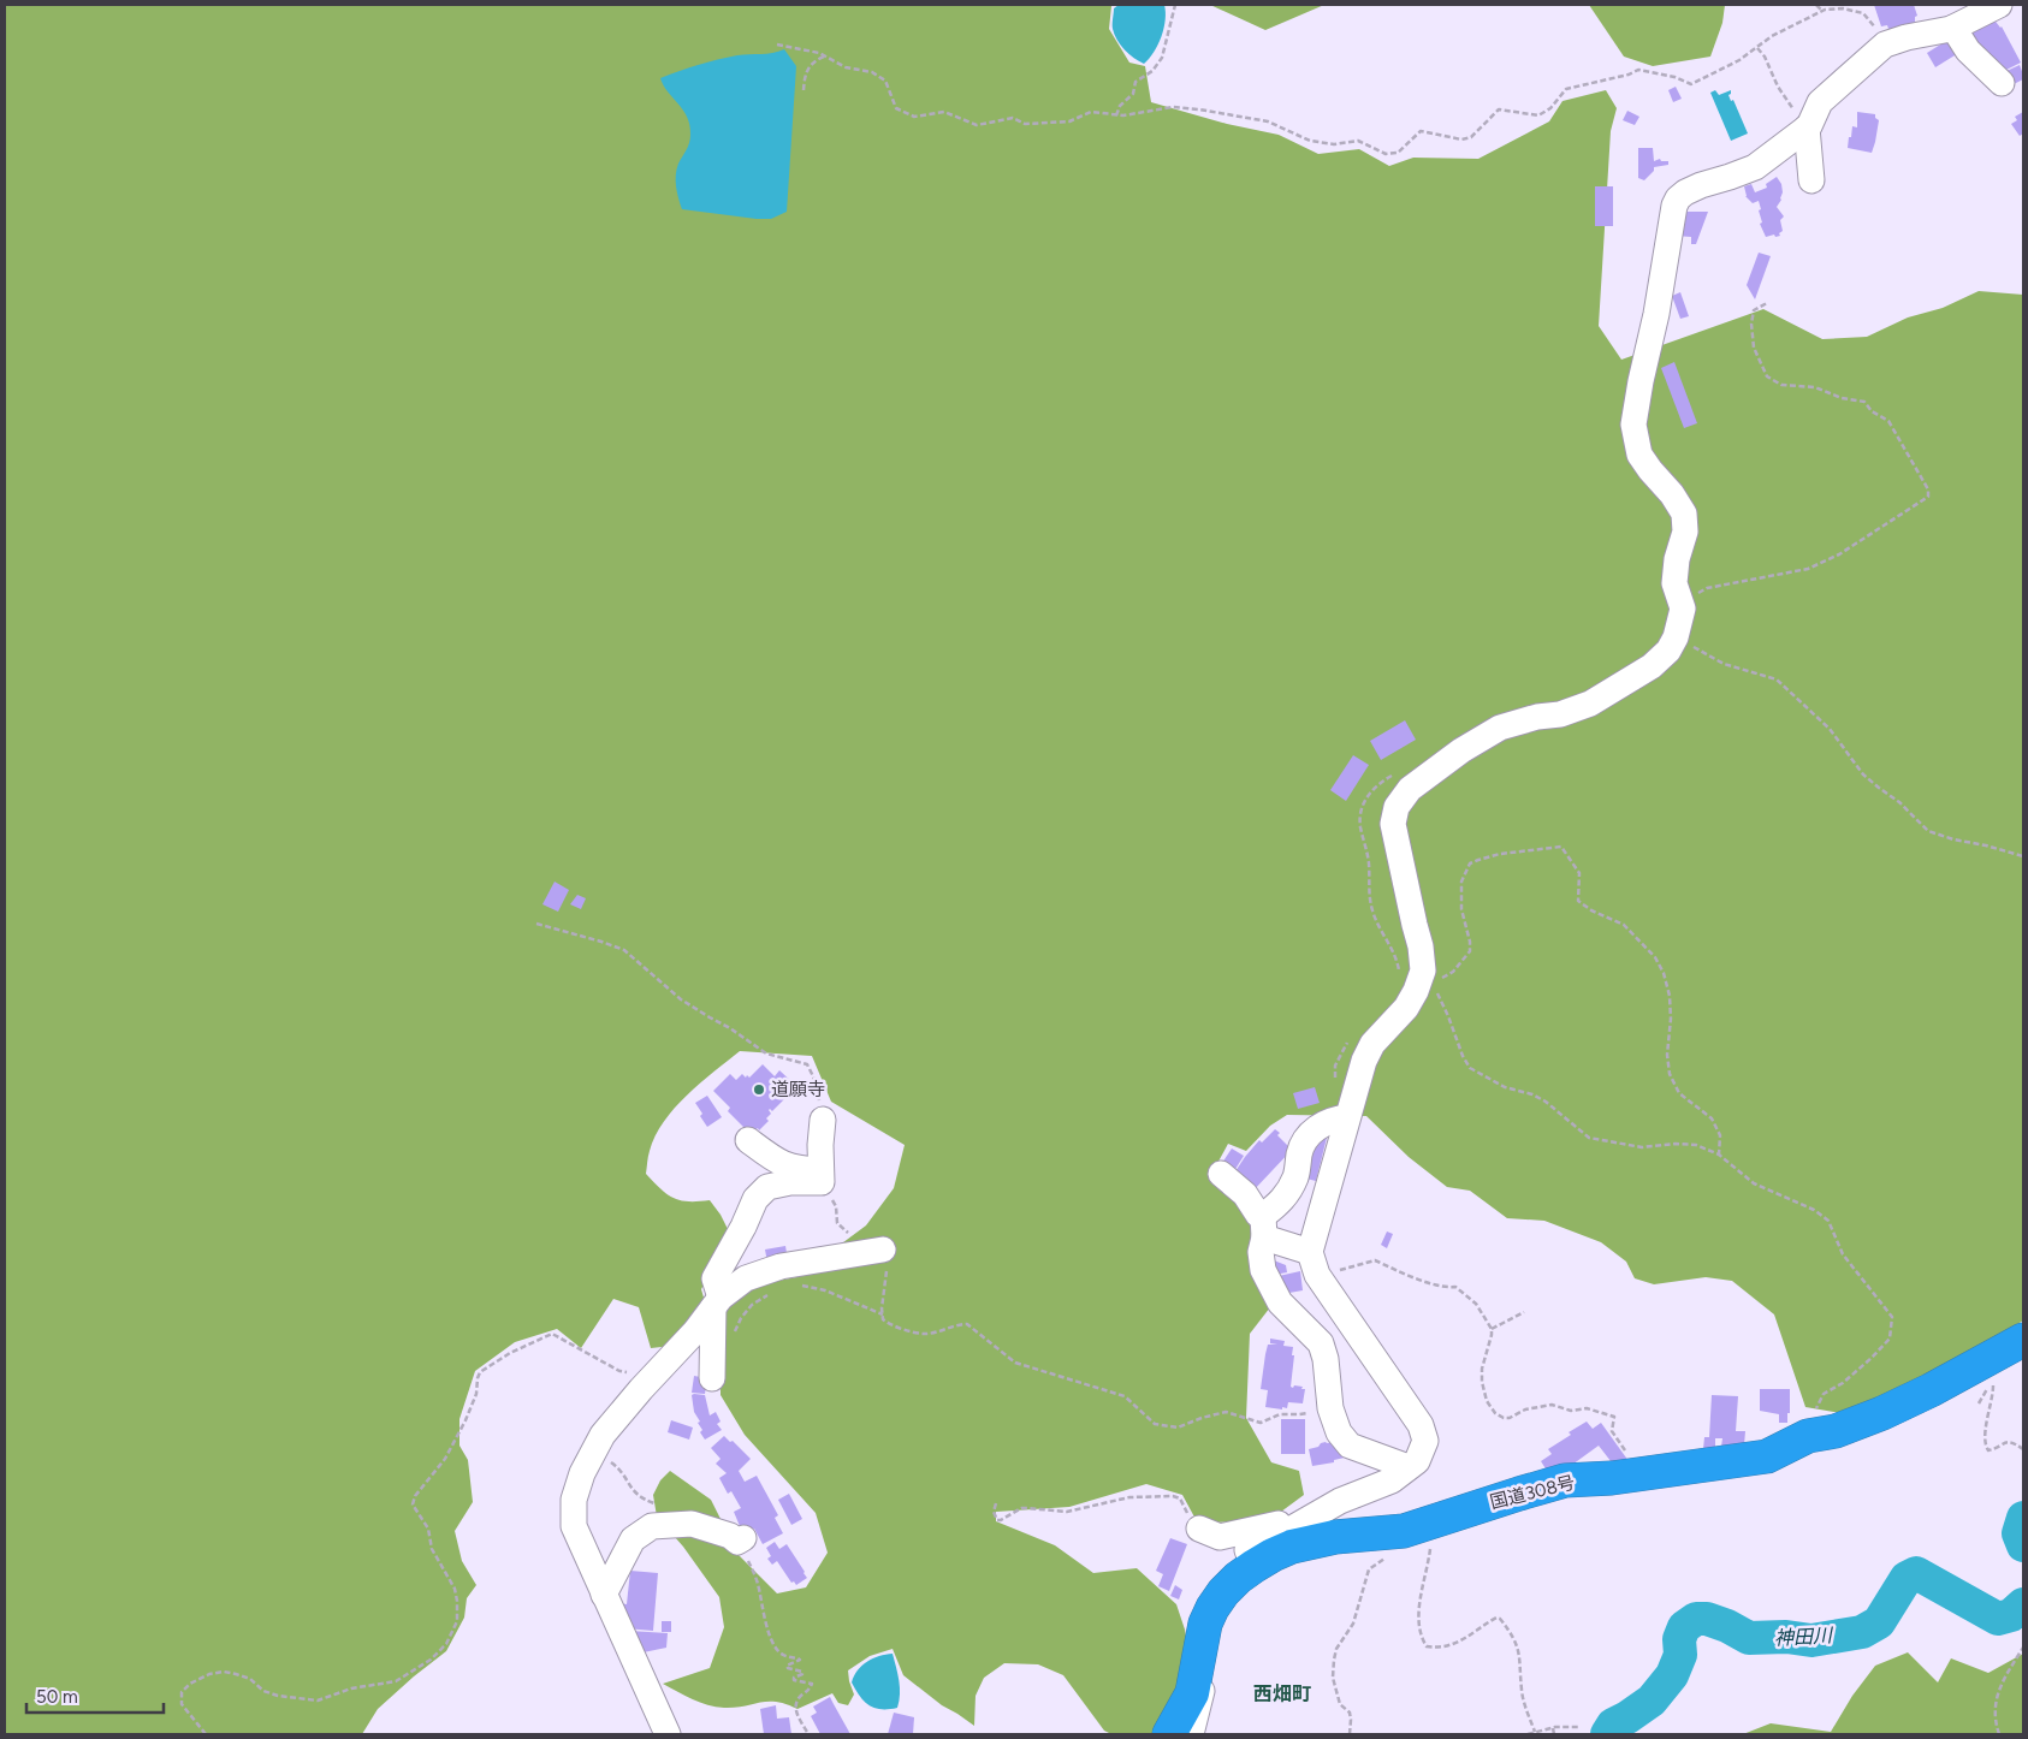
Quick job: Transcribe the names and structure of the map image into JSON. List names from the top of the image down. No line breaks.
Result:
{"streets":{"highway":["国道308号"]},"districts":["西畑町"],"water":["神田川"],"places":["道願寺"],"scale_bar":"50 m"}
